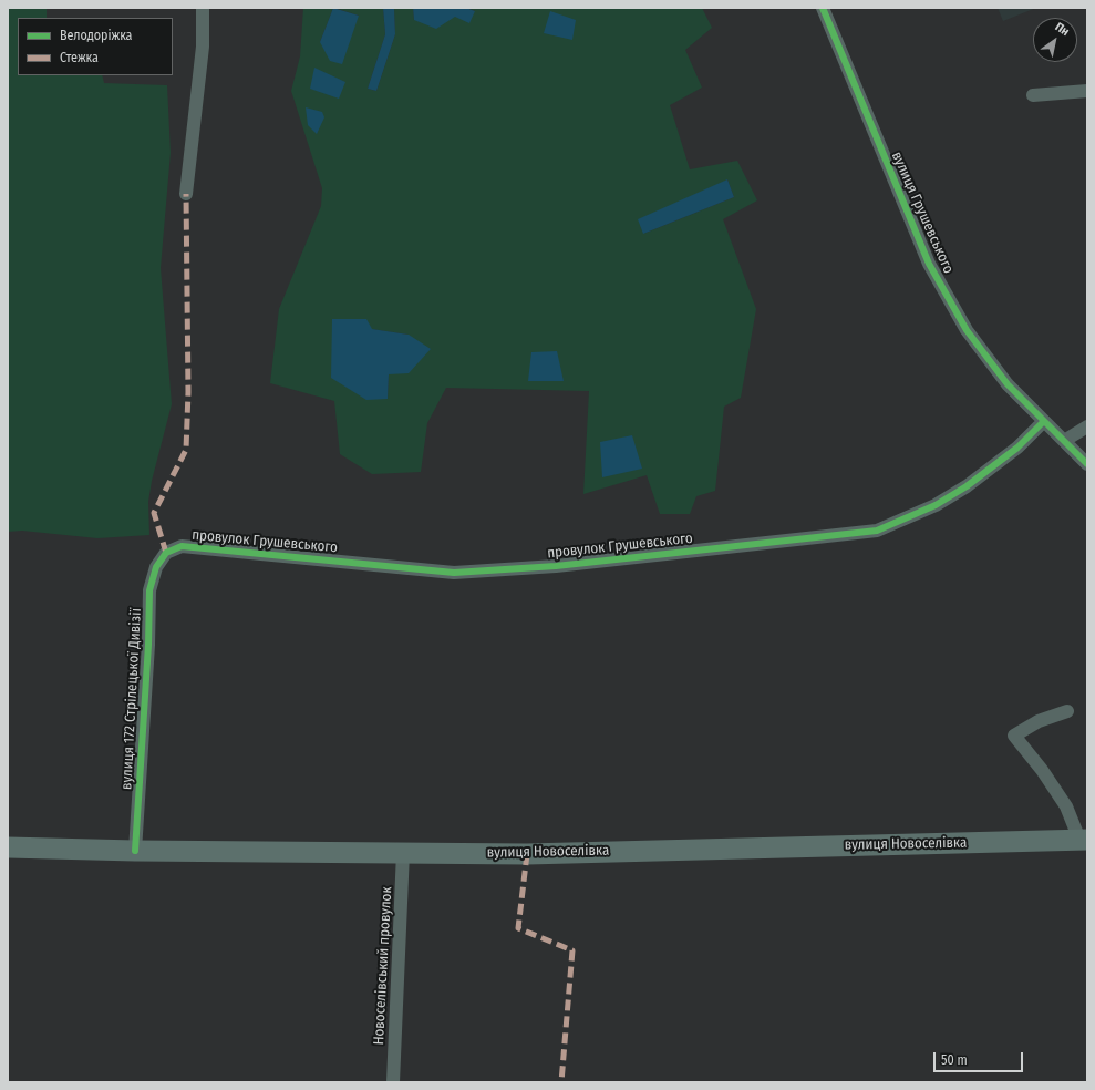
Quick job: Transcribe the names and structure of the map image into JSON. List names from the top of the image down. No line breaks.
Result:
{"streets":{"main road":["вулиця Новоселівка"],"street":["вулиця Грушевського","провулок Грушевського","вулиця 172 Стрілецької Дивізії","Новоселівський провулок"]},"crossings":[["вулиця Грушевського","провулок Грушевського"],["провулок Грушевського","вулиця 172 Стрілецької Дивізії"],["вулиця 172 Стрілецької Дивізії","вулиця Новоселівка"],["вулиця Новоселівка","Новоселівський провулок"]],"legend":["Велодоріжка","Стежка"],"scale_bar":"50 m","north":"top right"}
